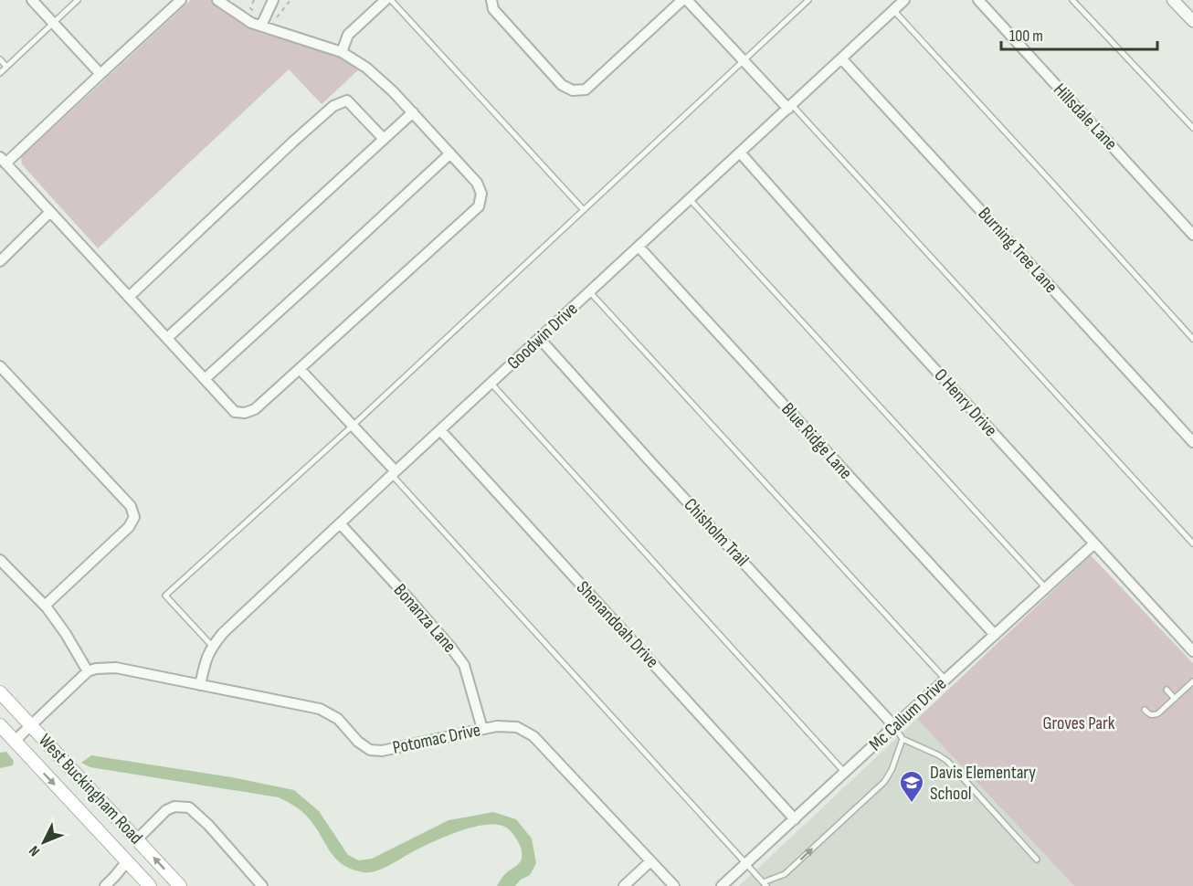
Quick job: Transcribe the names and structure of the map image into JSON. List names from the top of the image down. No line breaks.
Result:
{"streets":{"main road":["West Buckingham Road"],"street":["Hillsdale Lane","Burning Tree Lane","Goodwin Drive","O Henry Drive","Blue Ridge Lane","Chisholm Trail","Bonanza Lane","Shenandoah Drive","Mc Callum Drive","Potomac Drive"]},"crossings":[["Burning Tree Lane","Goodwin Drive"],["Goodwin Drive","O Henry Drive"],["Goodwin Drive","Blue Ridge Lane"],["Goodwin Drive","Chisholm Trail"],["Goodwin Drive","Bonanza Lane"],["Goodwin Drive","Shenandoah Drive"],["Goodwin Drive","Potomac Drive"],["O Henry Drive","Mc Callum Drive"],["Blue Ridge Lane","Mc Callum Drive"],["Chisholm Trail","Mc Callum Drive"],["Bonanza Lane","Potomac Drive"],["Shenandoah Drive","Mc Callum Drive"]],"parks":["Groves Park"],"places":{"school or university":["Davis Elementary School"]},"scale_bar":"100 m","north":"bottom left"}
